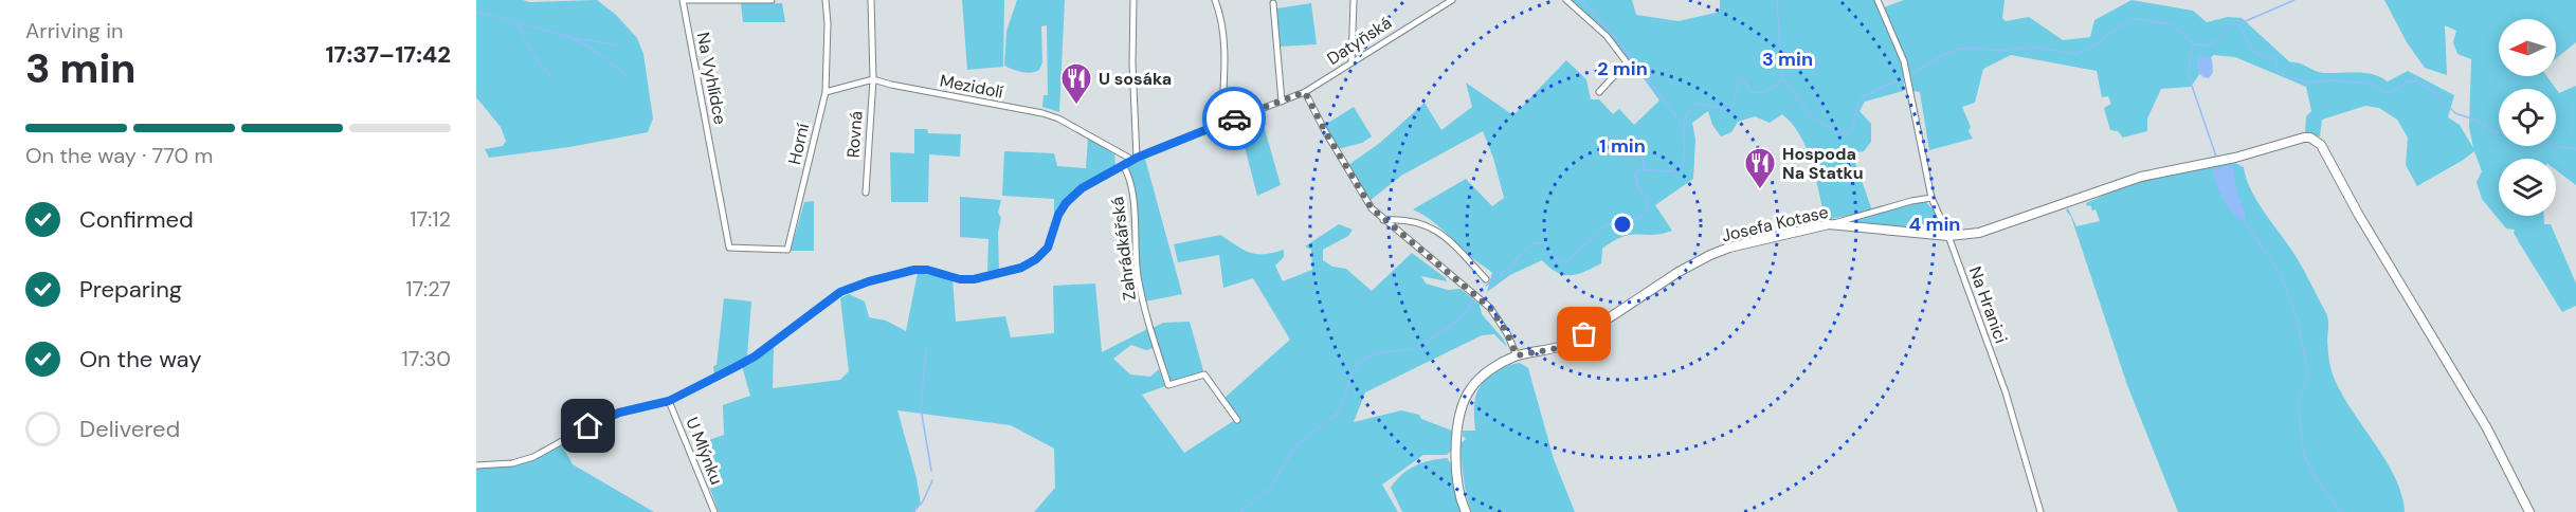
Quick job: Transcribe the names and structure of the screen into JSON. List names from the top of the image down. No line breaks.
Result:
{"streets":{"street":["Datyňská","Na Vyhlídce","Mezidolí","Rovná","Horní","Josefa Kotase","Zahrádkářská","Na Hranici","U Mlýnku"]},"crossings":[["Datyňská","Mezidolí"],["Datyňská","Zahrádkářská"],["Datyňská","U Mlýnku"],["Na Vyhlídce","Horní"],["Mezidolí","Rovná"],["Josefa Kotase","Na Hranici"]],"places":{"restaurant":["U sosáka","Hospoda Na Statku"]},"north":"left","page":{"heading":["3 min","Arriving in","17:37–17:42"],"bar":"On the way · 770 m","list":[["Confirmed","17:12"],["Preparing","17:27"],["On the way","17:30"],"Delivered"]},"rings":["3 min","2 min","1 min","4 min"]}
